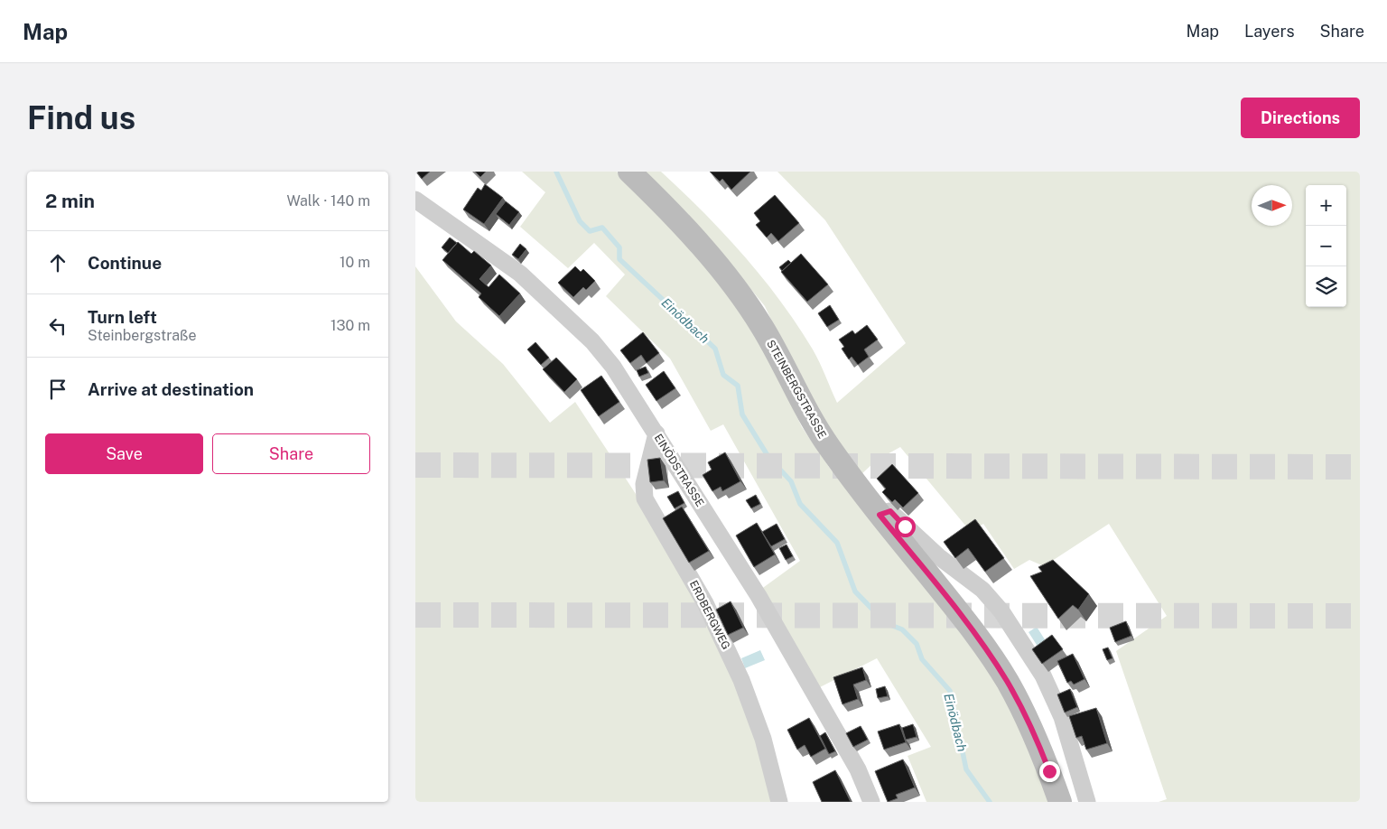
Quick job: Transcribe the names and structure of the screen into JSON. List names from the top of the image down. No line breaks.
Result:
{"streets":{"main road":["STEINBERGSTRASSE"],"street":["EINÖDSTRASSE","ERDBERGWEG"]},"crossings":[["EINÖDSTRASSE","ERDBERGWEG"]],"water":["Einödbach"],"north":"right","page":{"header":"Map","nav":["Map","Layers","Share"],"buttons":["Directions",["Save","Share"]],"title":"Find us","heading":["2 min","Walk · 140 m"],"map_buttons":["+","−"],"list":[["Continue","10 m"],["Turn left","Steinbergstraße","130 m"],"Arrive at destination"]}}
